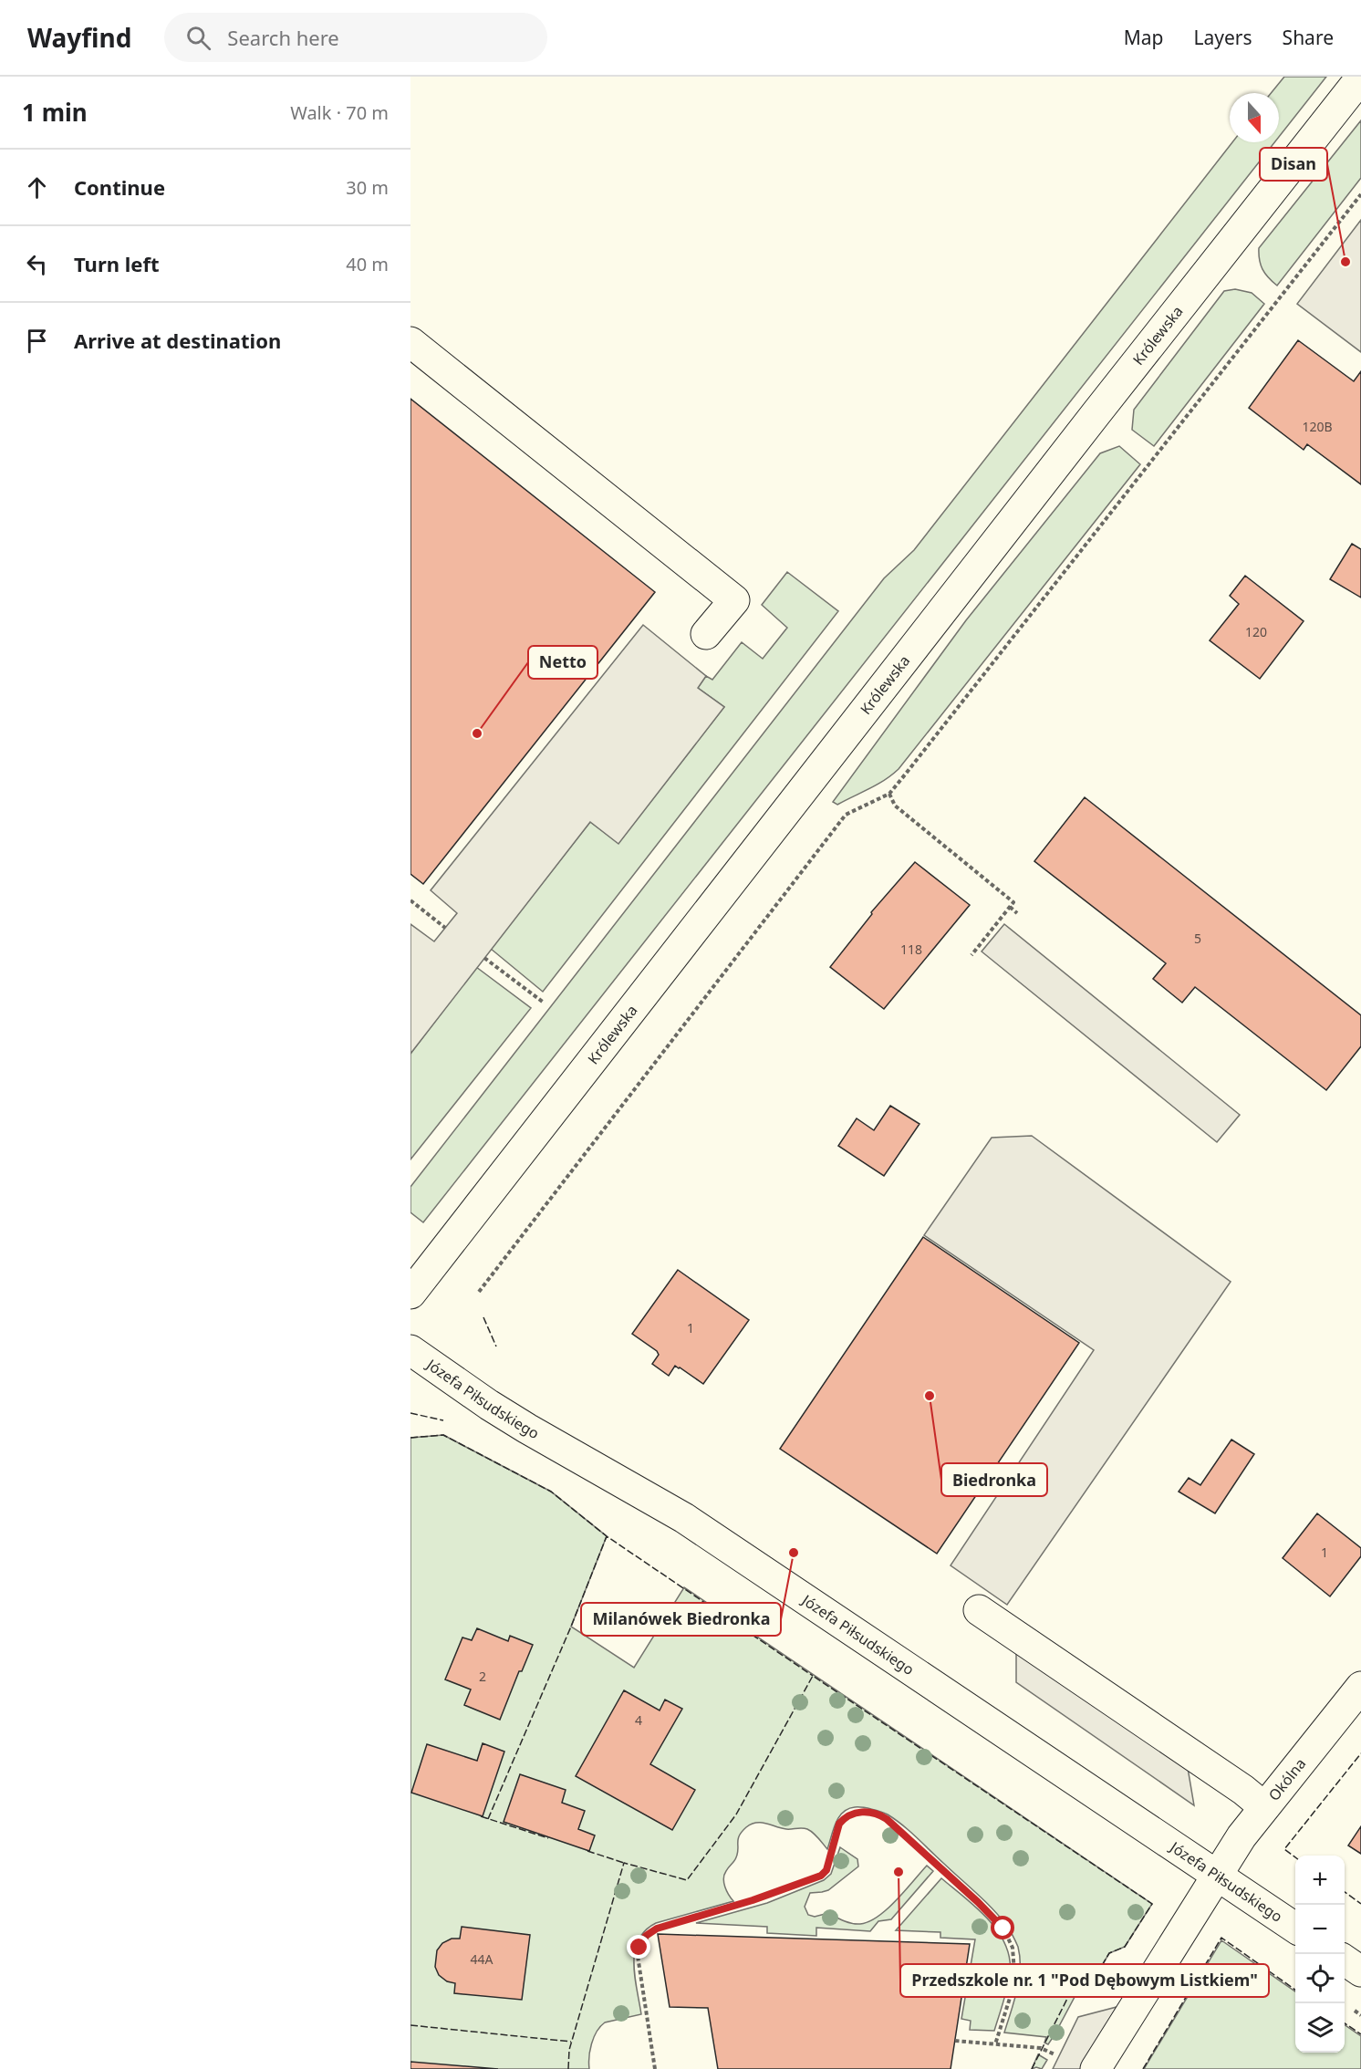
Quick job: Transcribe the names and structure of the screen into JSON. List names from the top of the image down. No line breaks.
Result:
{"streets":{"street":["Królewska","Józefa Piłsudskiego","Okólna"]},"crossings":[["Józefa Piłsudskiego","Okólna"]],"places":["Disan","Netto","Biedronka","Milanówek Biedronka","Przedszkole nr. 1 \"Pod Dębowym Listkiem\""],"house_numbers":["120B","120","5","118","1","1","2","4","44A"],"north":"bottom","page":{"header":"Wayfind","search":"Search here","nav":["Map","Layers","Share"],"heading":["1 min","Walk · 70 m"],"list":[["Continue","30 m"],["Turn left","40 m"],"Arrive at destination"],"map_buttons":["+","−"]}}
